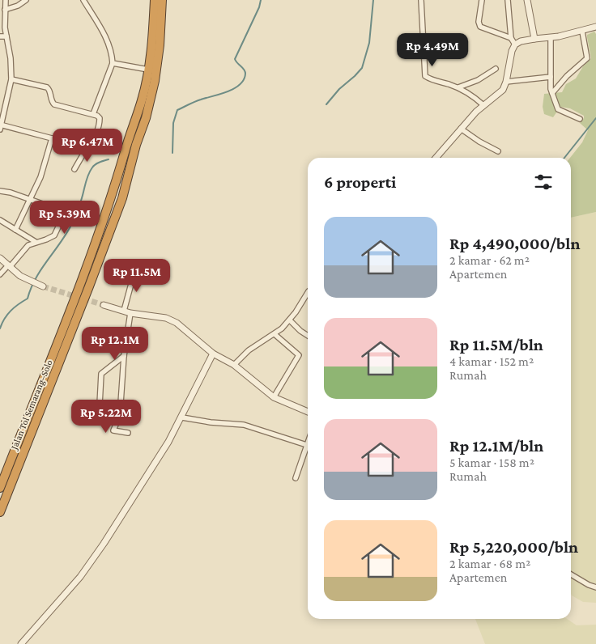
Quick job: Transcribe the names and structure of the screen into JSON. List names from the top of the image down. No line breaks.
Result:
{"streets":{"highway":["Jalan Tol Semarang–Solo"]},"page":{"price":["Rp 4.49M","Rp 6.47M","Rp 5.39M","Rp 11.5M","Rp 12.1M","Rp 5.22M"],"heading":"6 properti","list":[{"name":"Rp 4,490,000/bln","note":"2 kamar · 62 m² · Apartemen"},{"name":"Rp 11.5M/bln","note":"4 kamar · 152 m² · Rumah"},{"name":"Rp 12.1M/bln","note":"5 kamar · 158 m² · Rumah"},{"name":"Rp 5,220,000/bln","note":"2 kamar · 68 m² · Apartemen"}]}}
